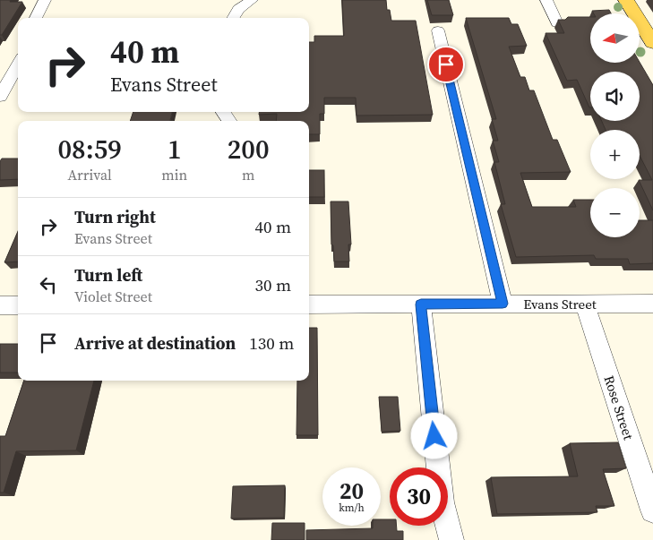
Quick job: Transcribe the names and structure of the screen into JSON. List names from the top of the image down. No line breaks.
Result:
{"streets":{"street":["Evans Street","Rose Street"]},"crossings":[["Evans Street","Rose Street"]],"north":"left","page":{"map_buttons":["+","−"],"turn":["40 m","Evans Street"],"eta":["08:59","Arrival","1","min","200","m"],"list":[{"name":"Turn right","note":"Evans Street","value":"40 m"},{"name":"Turn left","note":"Violet Street","value":"30 m"},{"name":"Arrive at destination","value":"130 m"}],"speed":"20 km/h","limit":"30"}}
